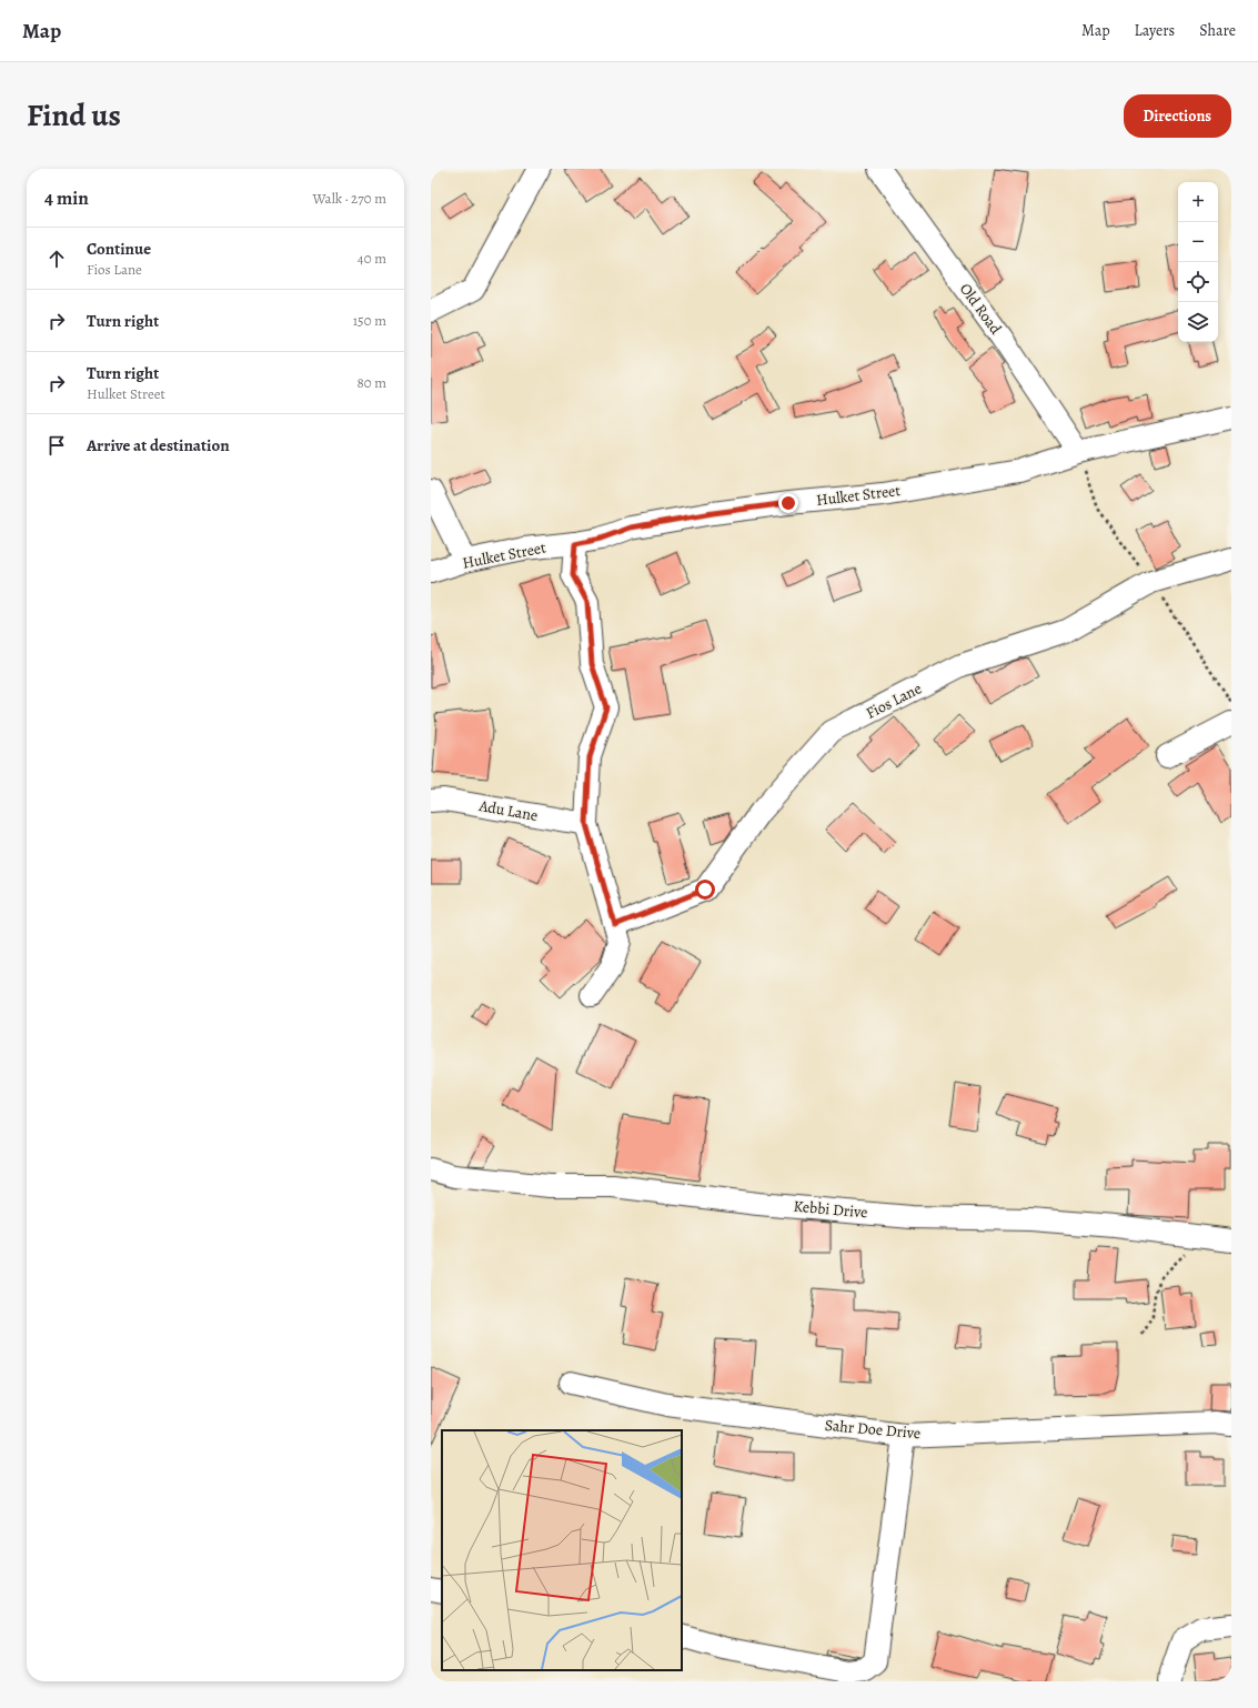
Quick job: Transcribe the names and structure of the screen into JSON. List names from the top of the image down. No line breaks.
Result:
{"streets":{"street":["Old Road","Hulket Street","Fios Lane","Adu Lane","Kebbi Drive","Sahr Doe Drive"]},"crossings":[["Old Road","Hulket Street"]],"page":{"header":"Map","nav":["Map","Layers","Share"],"title":"Find us","buttons":"Directions","heading":["4 min","Walk · 270 m"],"map_buttons":["+","−"],"list":[["Continue","Fios Lane","40 m"],["Turn right","150 m"],["Turn right","Hulket Street","80 m"],"Arrive at destination"]}}
